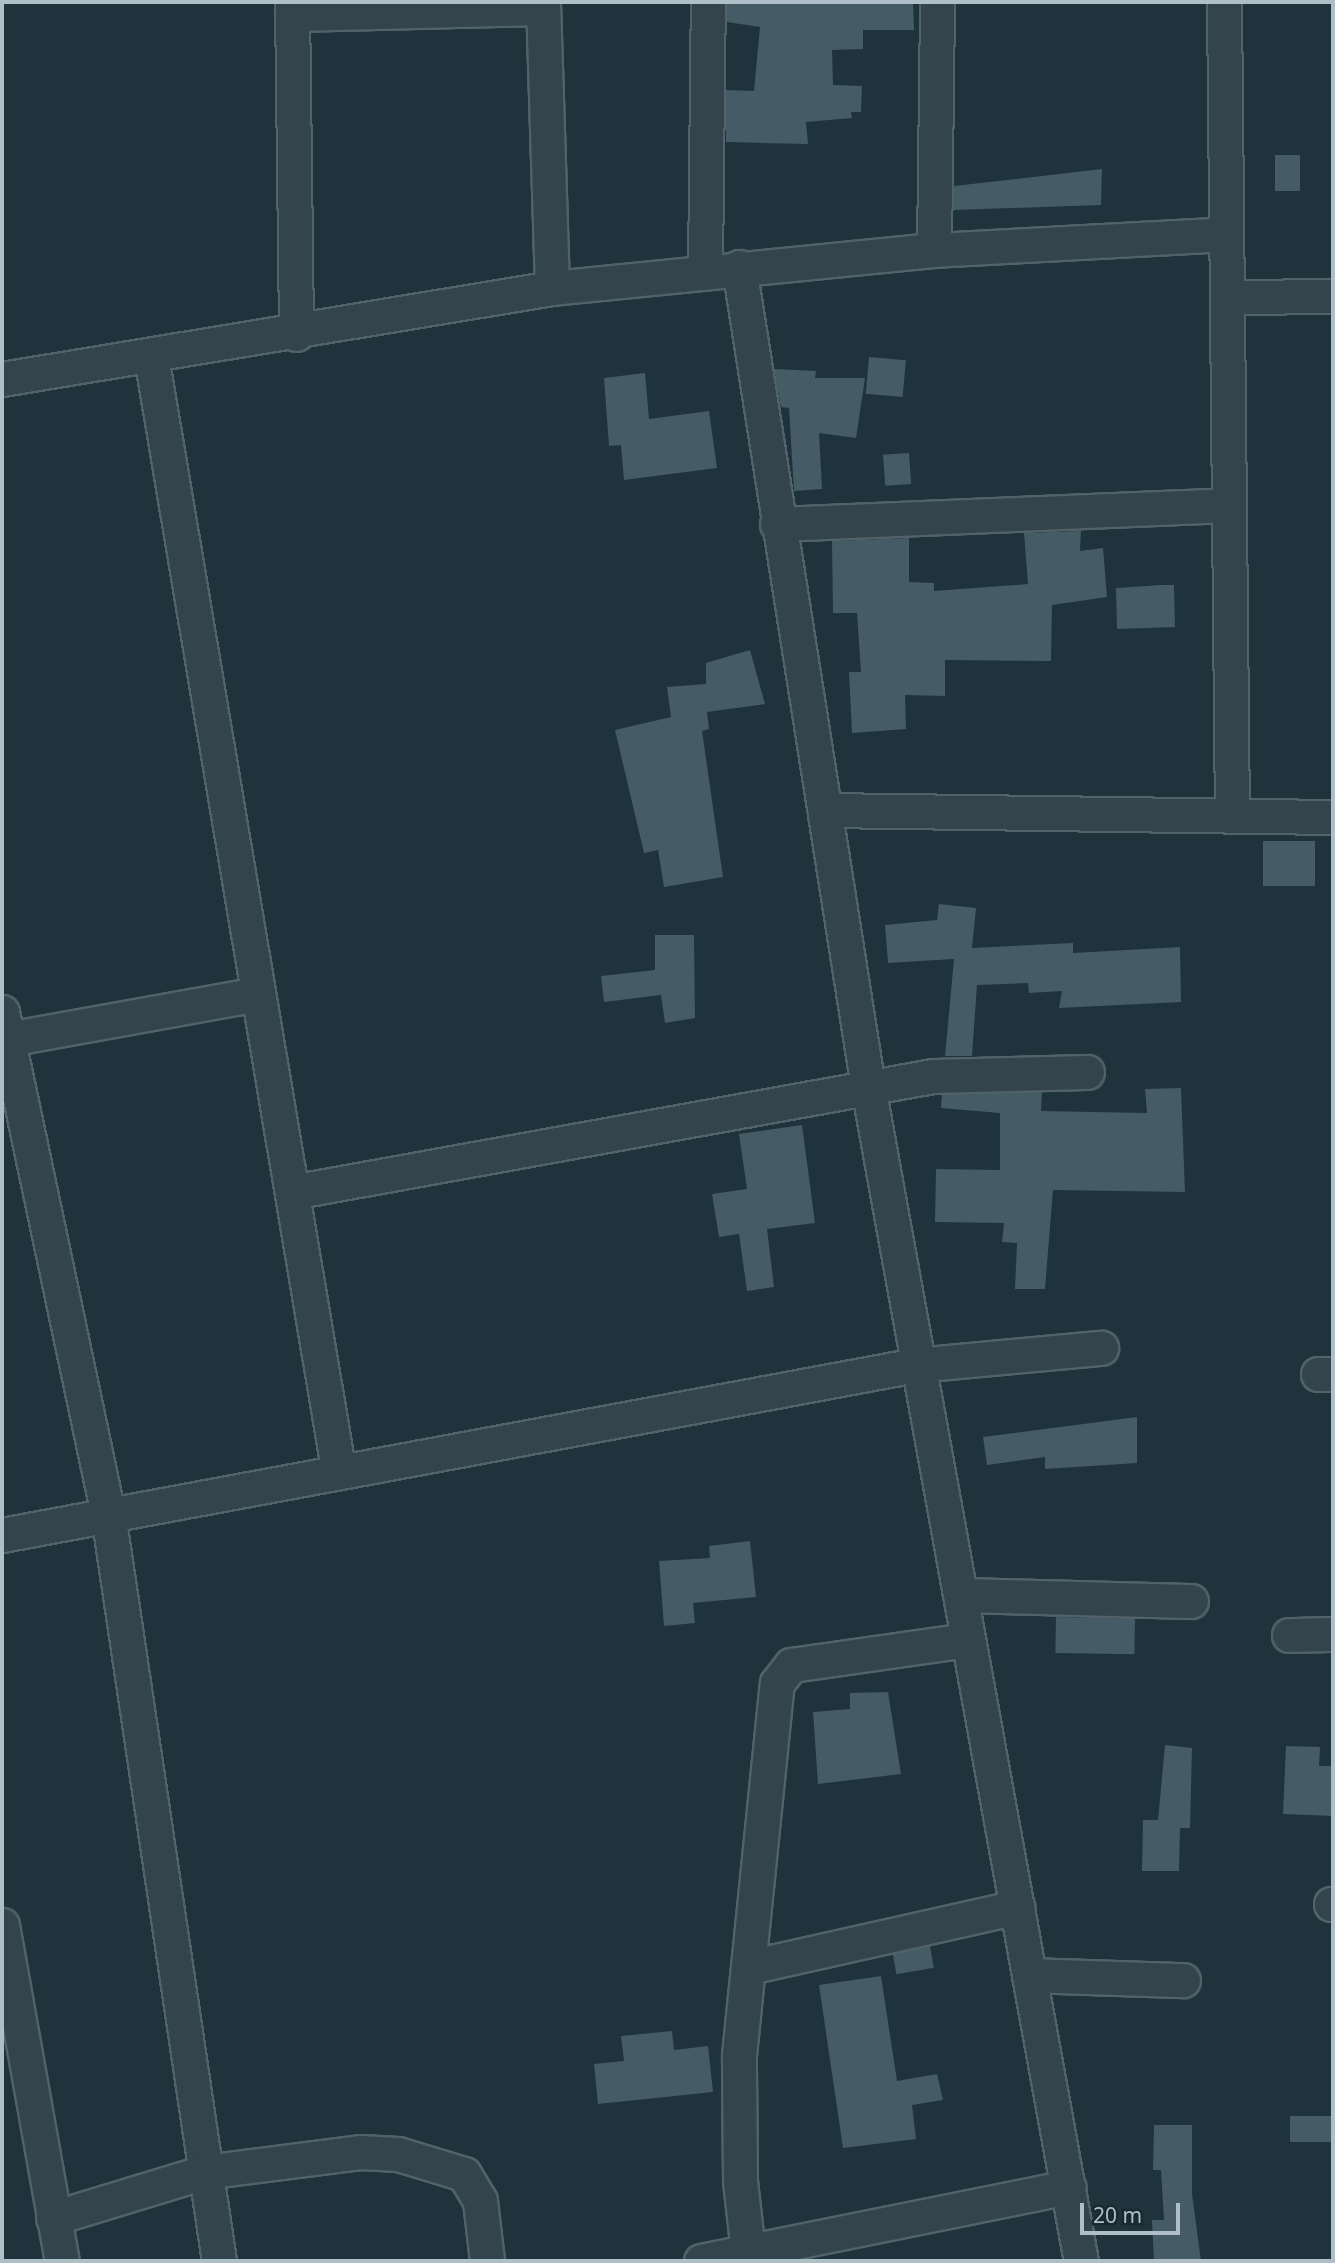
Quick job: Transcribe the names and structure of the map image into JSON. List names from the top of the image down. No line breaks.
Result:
{"scale_bar":"20 m"}
